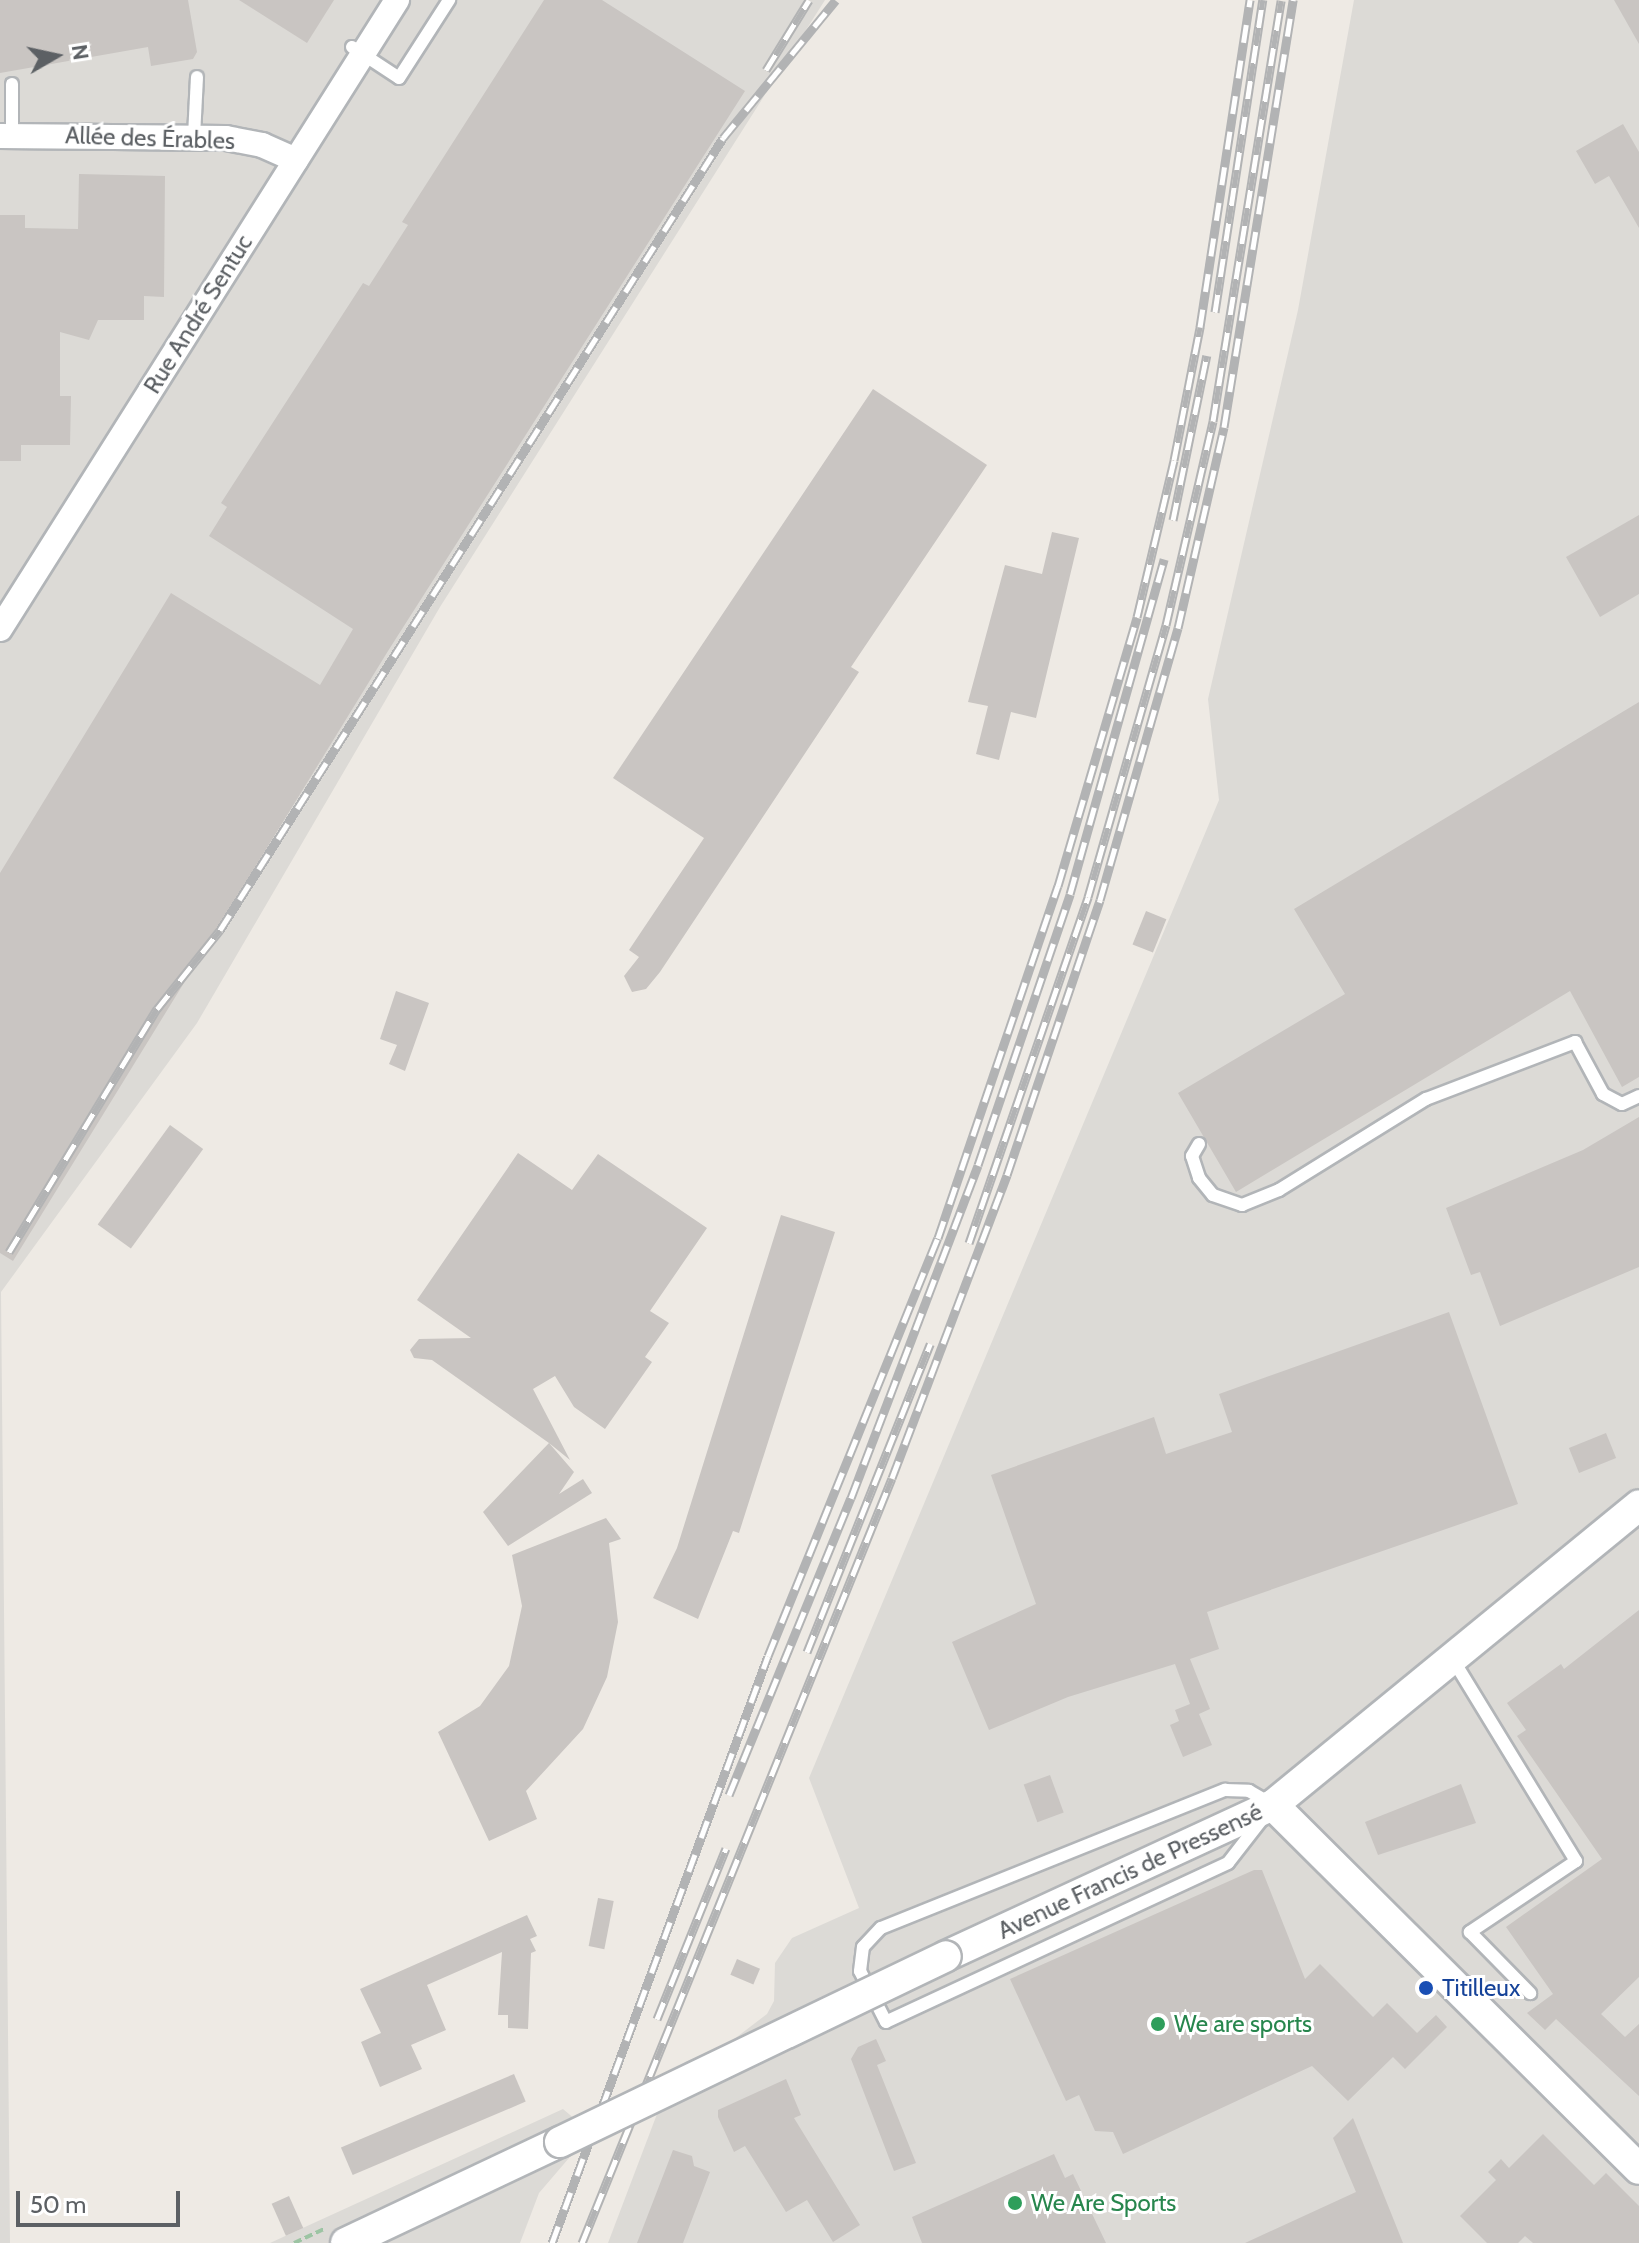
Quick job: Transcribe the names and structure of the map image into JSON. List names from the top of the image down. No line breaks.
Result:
{"streets":{"street":["Allée des Érables","Rue André Sentuc","Avenue Francis de Pressensé"]},"crossings":[["Allée des Érables","Rue André Sentuc"]],"places":["Titilleux","We are sports","We Are Sports"],"scale_bar":"50 m","north":"right"}
